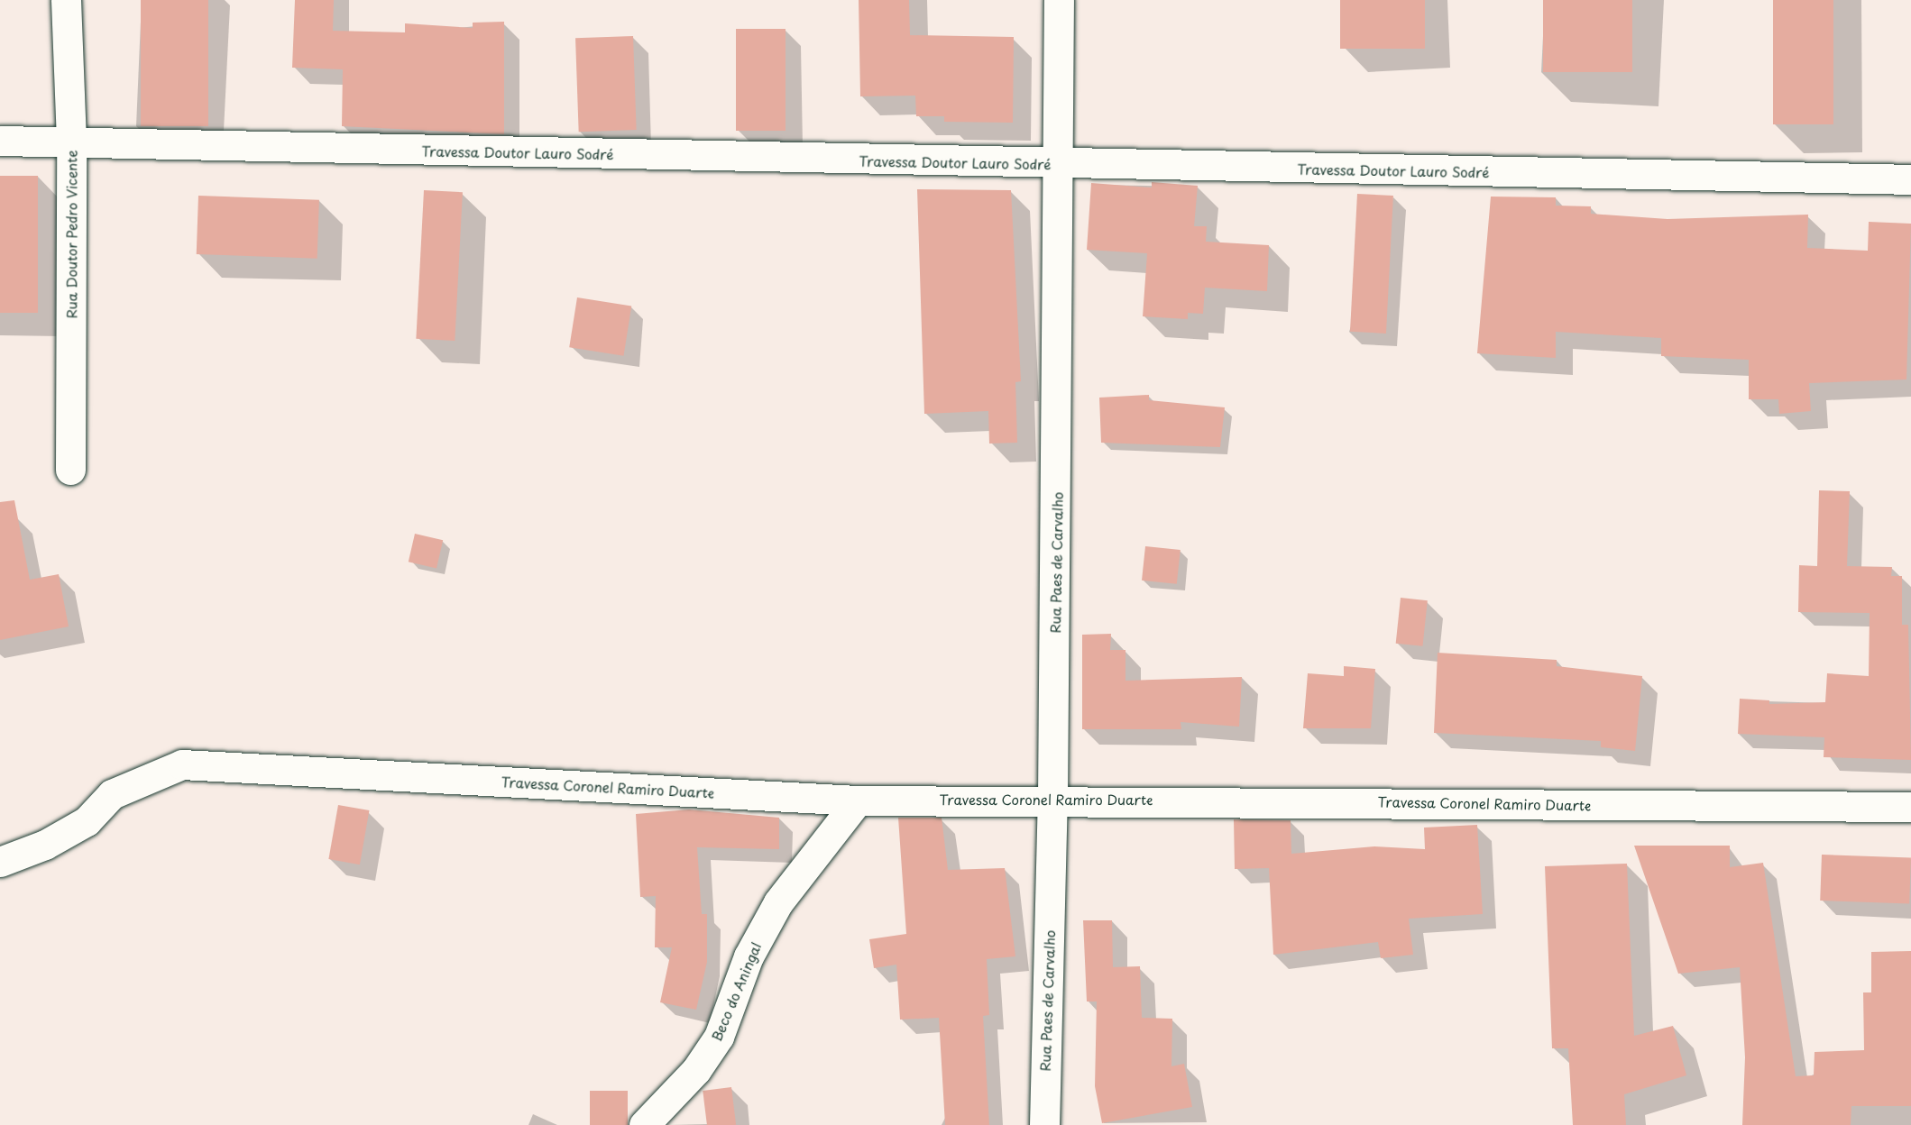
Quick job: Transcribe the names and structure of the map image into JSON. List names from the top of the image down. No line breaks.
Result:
{"streets":{"street":["Travessa Doutor Lauro Sodré","Rua Doutor Pedro Vicente","Rua Paes de Carvalho","Travessa Coronel Ramiro Duarte","Beco do Aningal"]},"crossings":[["Travessa Doutor Lauro Sodré","Rua Doutor Pedro Vicente"],["Travessa Doutor Lauro Sodré","Rua Paes de Carvalho"],["Rua Paes de Carvalho","Travessa Coronel Ramiro Duarte"],["Travessa Coronel Ramiro Duarte","Beco do Aningal"]]}
